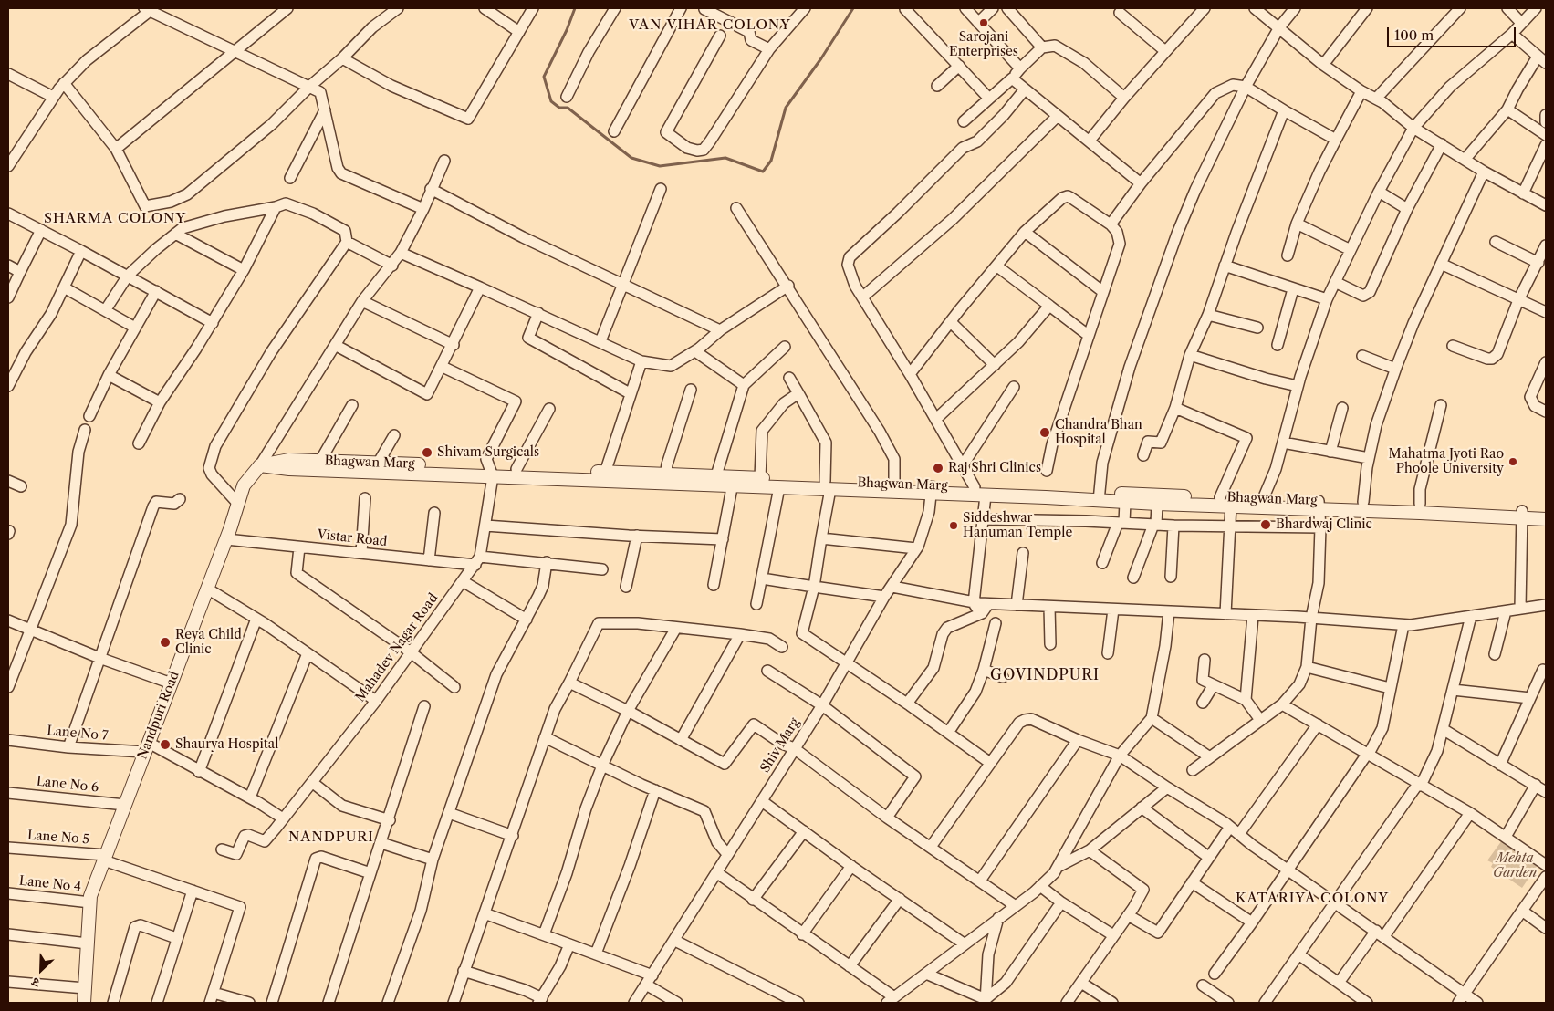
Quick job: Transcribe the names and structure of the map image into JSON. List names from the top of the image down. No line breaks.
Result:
{"streets":{"street":["Bhagwan Marg","Vistar Road","Mahadev Nagar Road","Nandpuri Road","Lane No 7","Shiv Marg","Lane No 6","Lane No 5","Lane No 4"]},"crossings":[["Bhagwan Marg","Mahadev Nagar Road"],["Bhagwan Marg","Nandpuri Road"],["Bhagwan Marg","Shiv Marg"],["Vistar Road","Mahadev Nagar Road"],["Vistar Road","Nandpuri Road"],["Nandpuri Road","Lane No 7"],["Nandpuri Road","Lane No 6"],["Nandpuri Road","Lane No 5"],["Nandpuri Road","Lane No 4"]],"districts":["VAN VIHAR COLONY","SHARMA COLONY","GOVINDPURI","NANDPURI","KATARIYA COLONY"],"parks":["Mehta Garden"],"places":["Sarojani Enterprises","Chandra Bhan Hospital","Shivam Surgicals","Mahatma Jyoti Rao Phoole University","Raj Shri Clinics","Bhardwaj Clinic","Siddeshwar Hanuman Temple","Reya Child Clinic","Shaurya Hospital"],"scale_bar":"100 m","north":"bottom left"}
